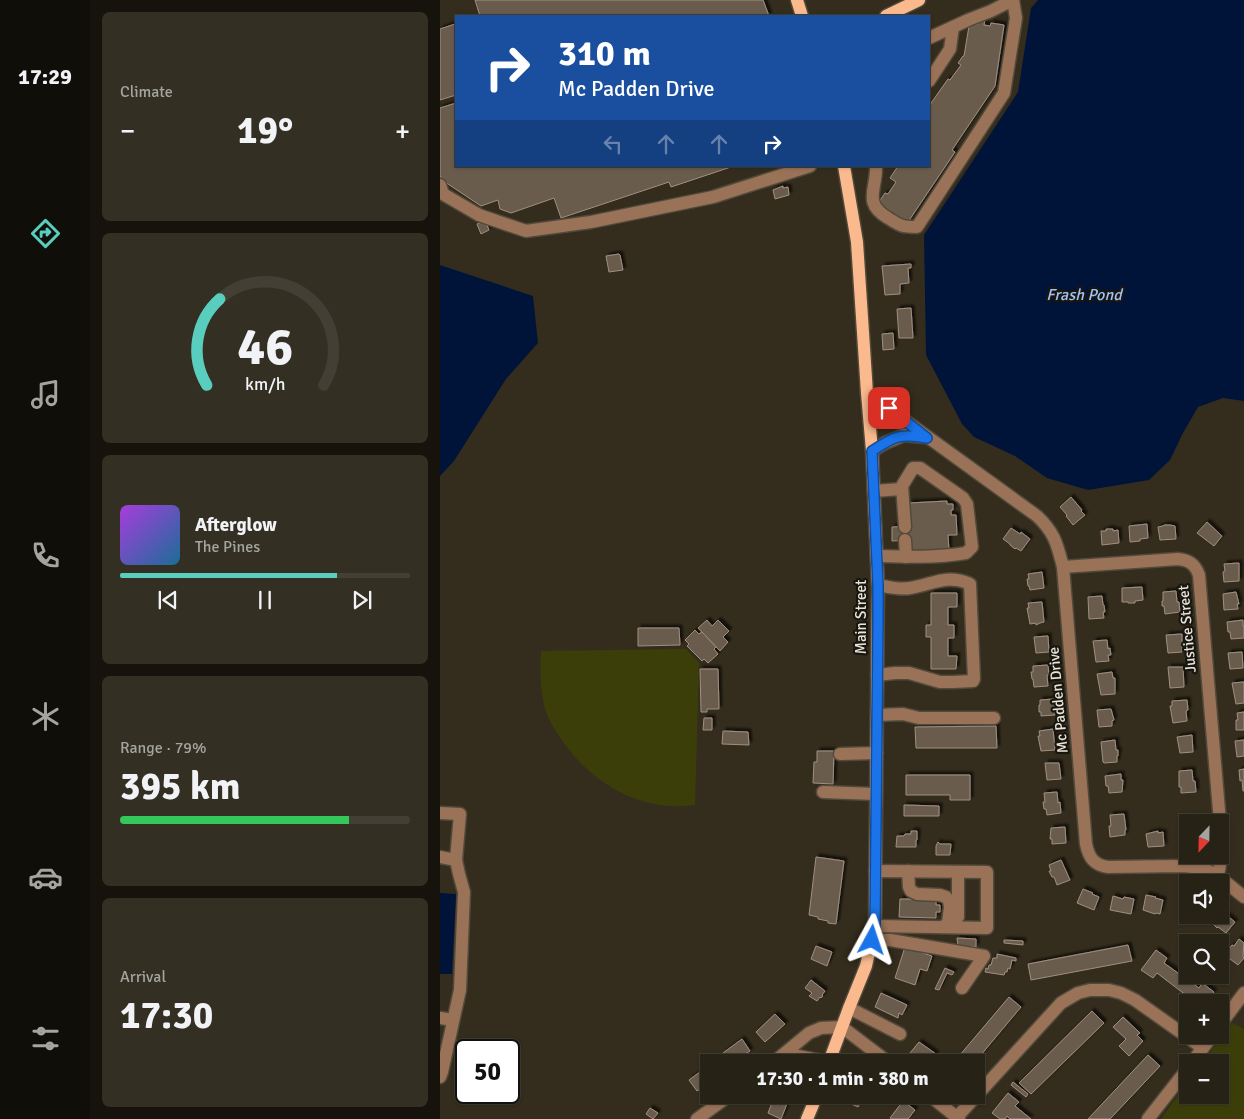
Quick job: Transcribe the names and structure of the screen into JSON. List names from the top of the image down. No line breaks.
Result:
{"streets":{"main road":["Main Street"],"street":["Justice Street","Mc Padden Drive"]},"crossings":[["Main Street","Mc Padden Drive"],["Justice Street","Mc Padden Drive"]],"water":["Frash Pond"],"north":"bottom","page":{"tabs":"17:29","tile":["Climate",["Range · 79%","395 km"],["Arrival","17:30"]],"turn":["310 m","Mc Padden Drive"],"heat":["−","19°","+"],"song":["Afterglow","The Pines"],"map_buttons":["+","−"],"limit":"50","trip":"17:30 · 1 min · 380 m","gauge":["46","km/h"]}}
